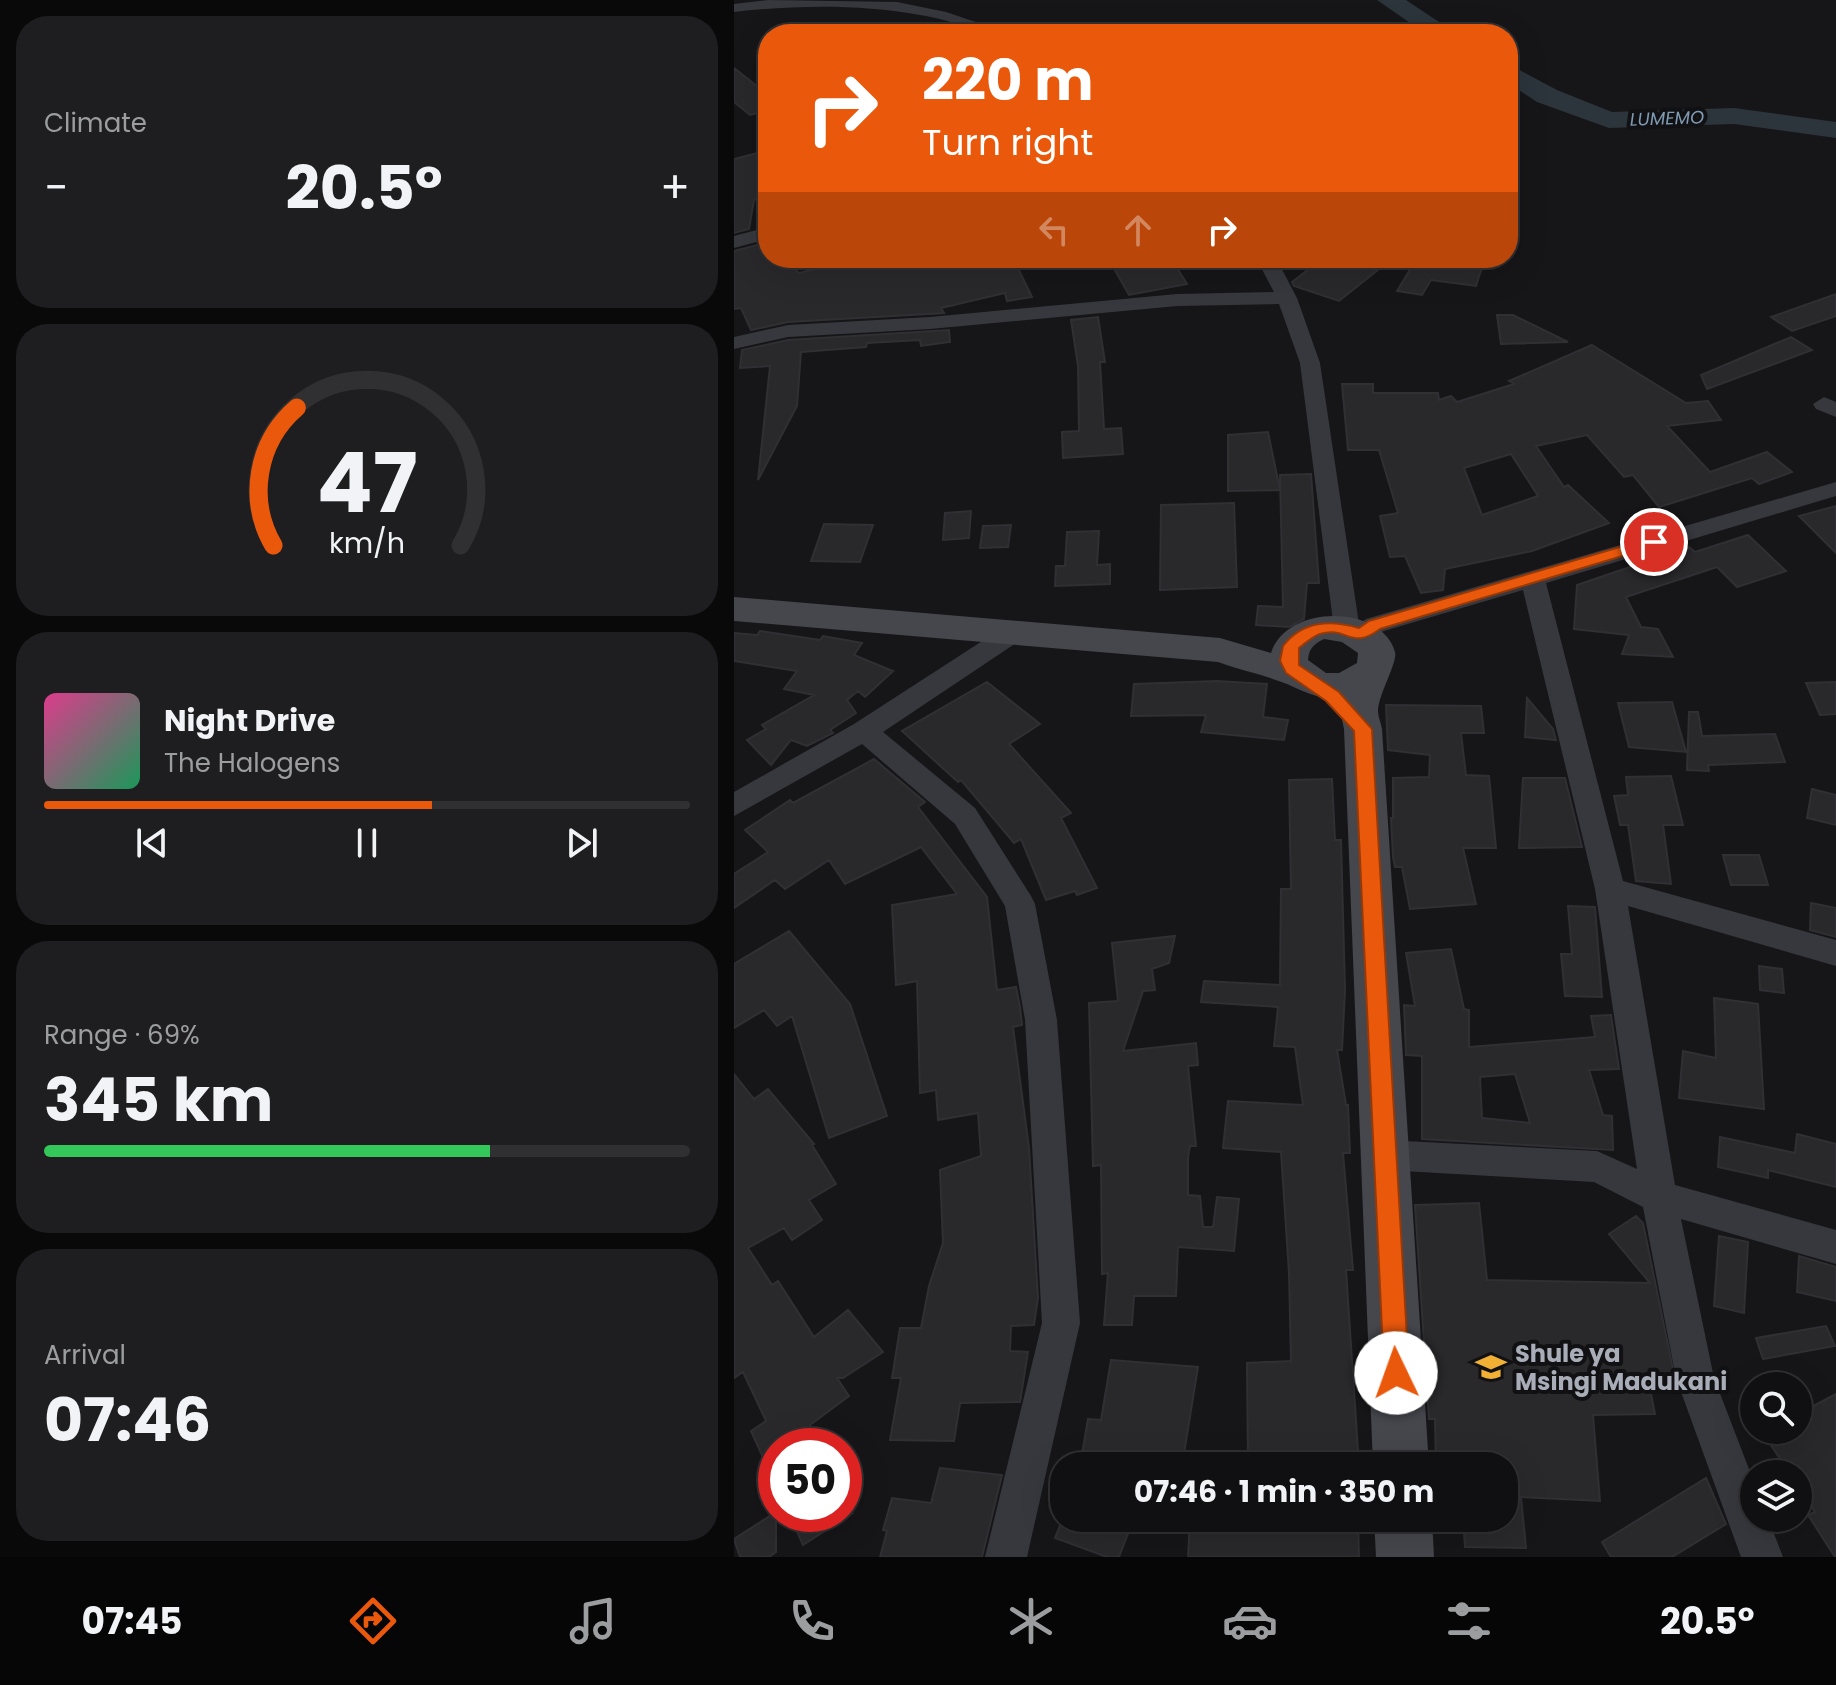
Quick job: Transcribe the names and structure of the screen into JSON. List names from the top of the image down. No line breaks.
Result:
{"water":["LUMEMO"],"places":{"school or university":["Shule ya Msingi Madukani"]},"page":{"tile":["Climate",["Range · 69%","345 km"],["Arrival","07:46"]],"turn":["220 m","Turn right"],"heat":["−","20.5°","+"],"song":["Night Drive","The Halogens"],"limit":"50","trip":"07:46 · 1 min · 350 m","tabs":["07:45","20.5°"],"gauge":["47","km/h"]}}
